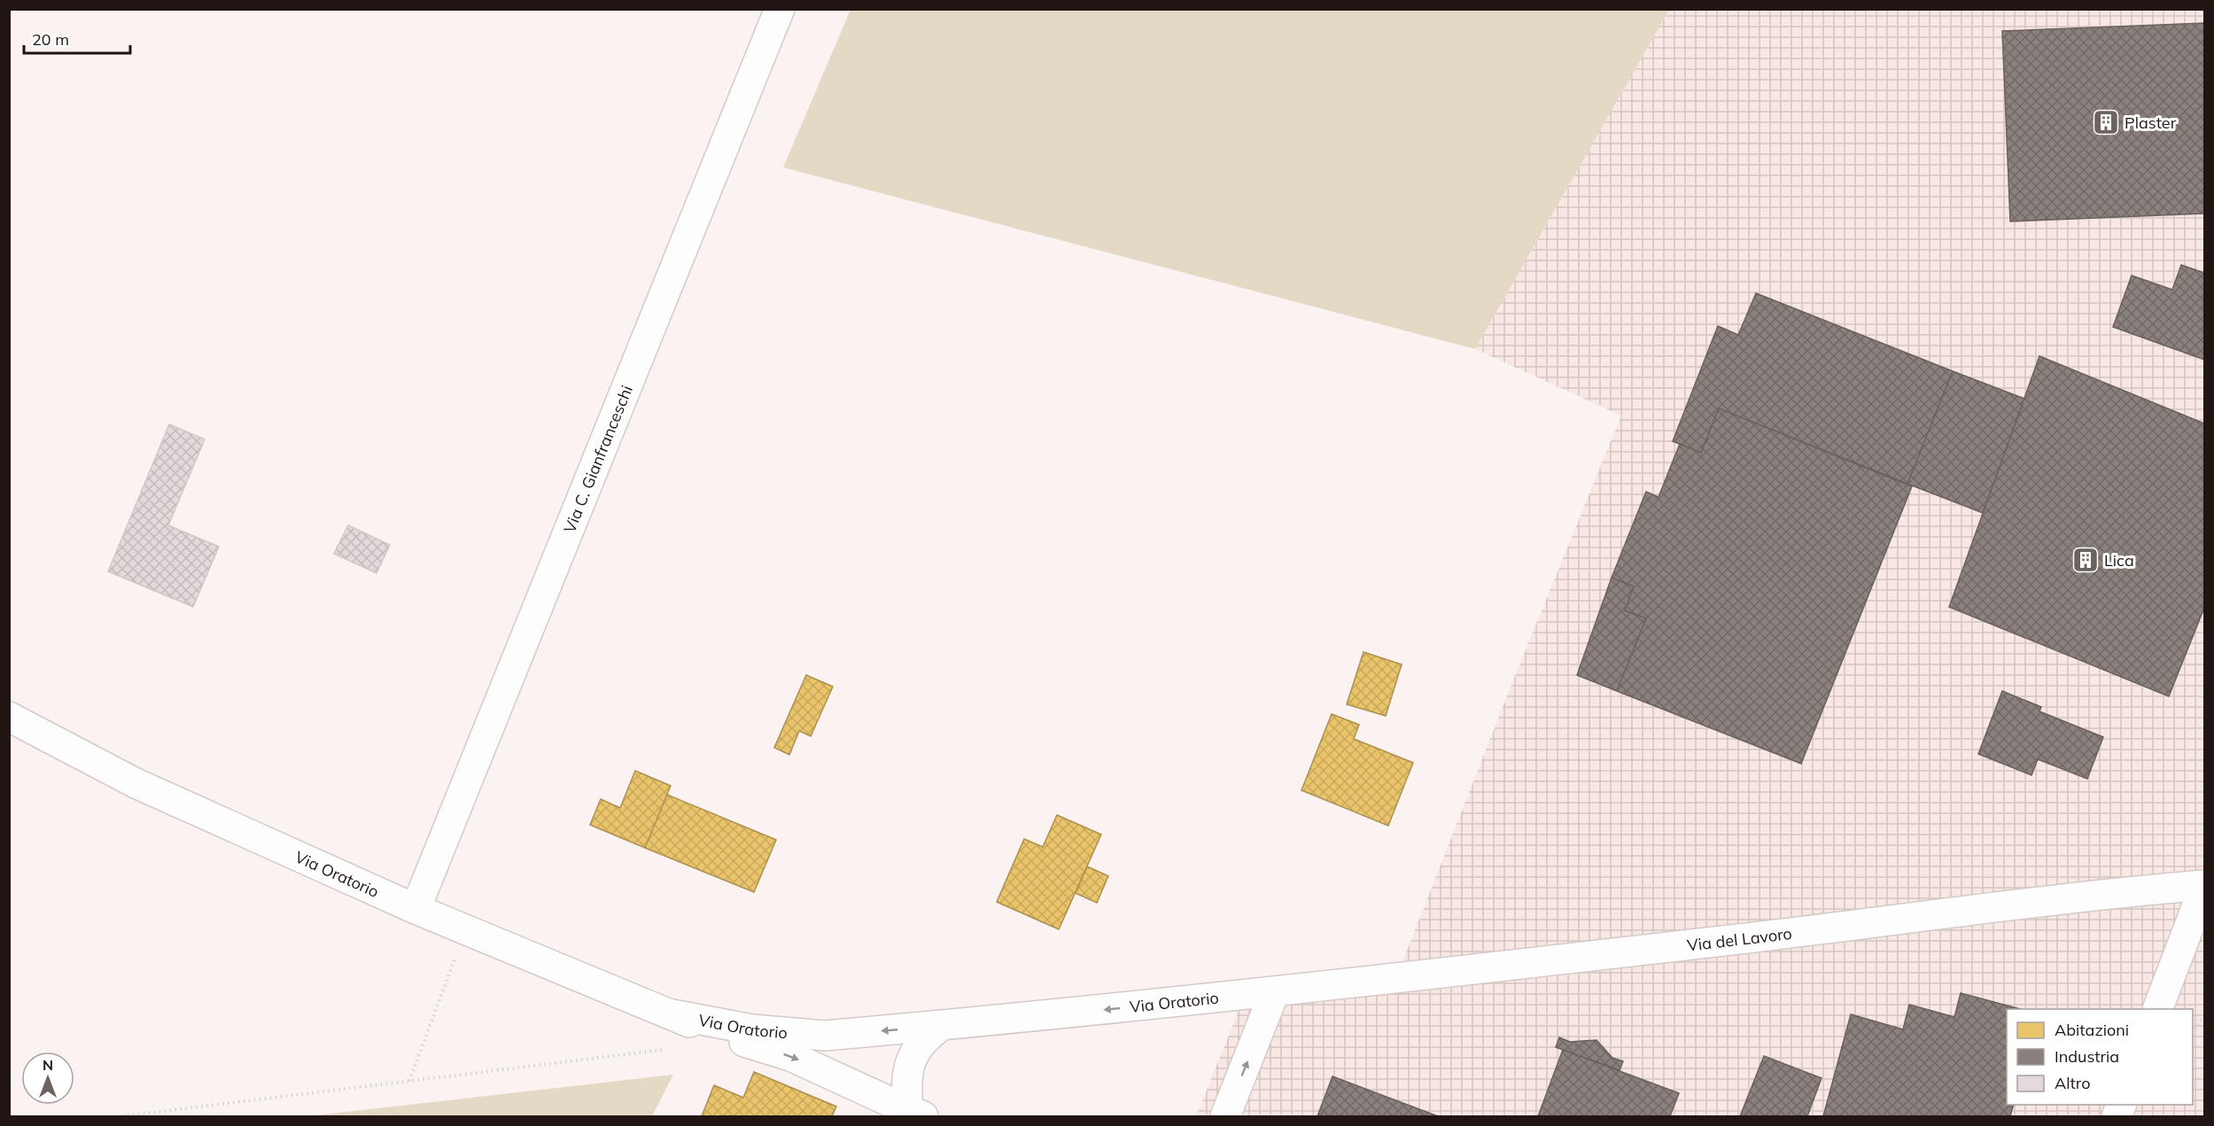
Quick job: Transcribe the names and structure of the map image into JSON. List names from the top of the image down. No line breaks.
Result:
{"streets":{"street":["Via C. Gianfranceschi","Via Oratorio","Via del Lavoro"]},"crossings":[["Via C. Gianfranceschi","Via Oratorio"],["Via Oratorio","Via del Lavoro"]],"places":{"building":["Plaster","Lica"]},"legend":["Abitazioni","Industria","Altro"],"scale_bar":"20 m","north":"top"}
